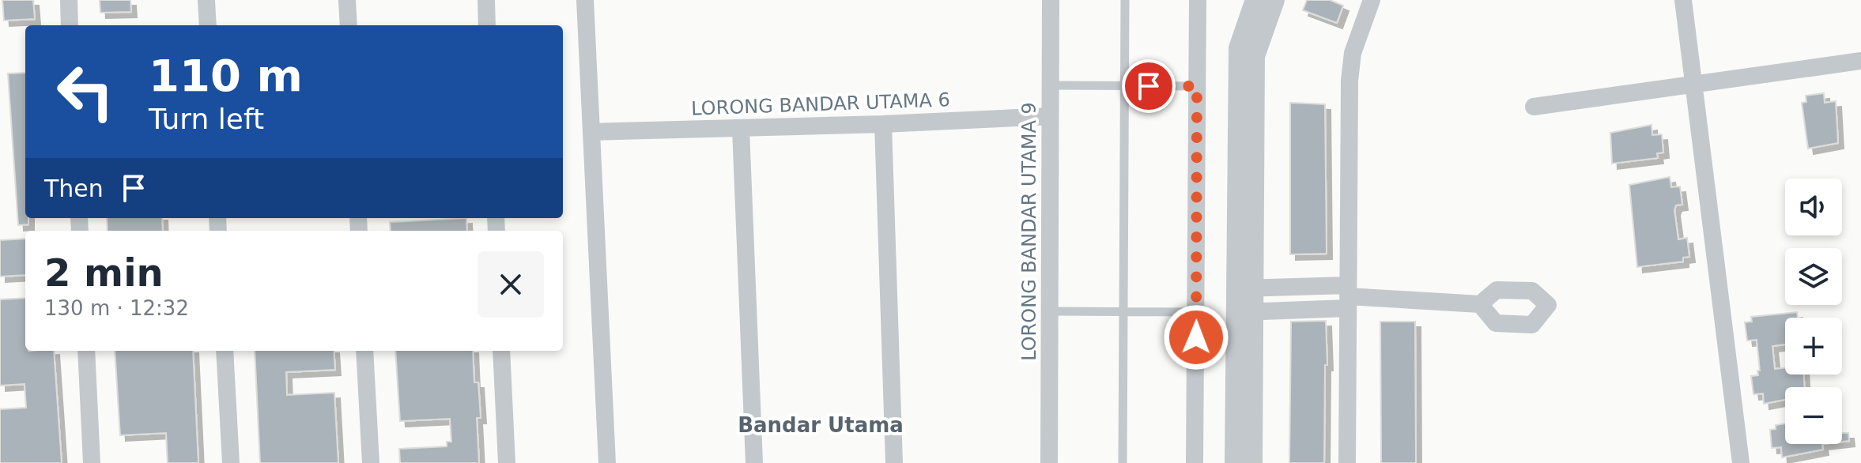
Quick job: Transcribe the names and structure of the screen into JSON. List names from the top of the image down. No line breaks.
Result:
{"streets":{"street":["LORONG BANDAR UTAMA 6","LORONG BANDAR UTAMA 9"]},"crossings":[["LORONG BANDAR UTAMA 6","LORONG BANDAR UTAMA 9"]],"districts":["Bandar Utama"],"page":{"turn":["110 m","Turn left"],"then":"Then","map_buttons":["+","−"],"heading":["2 min","130 m · 12:32"]}}
